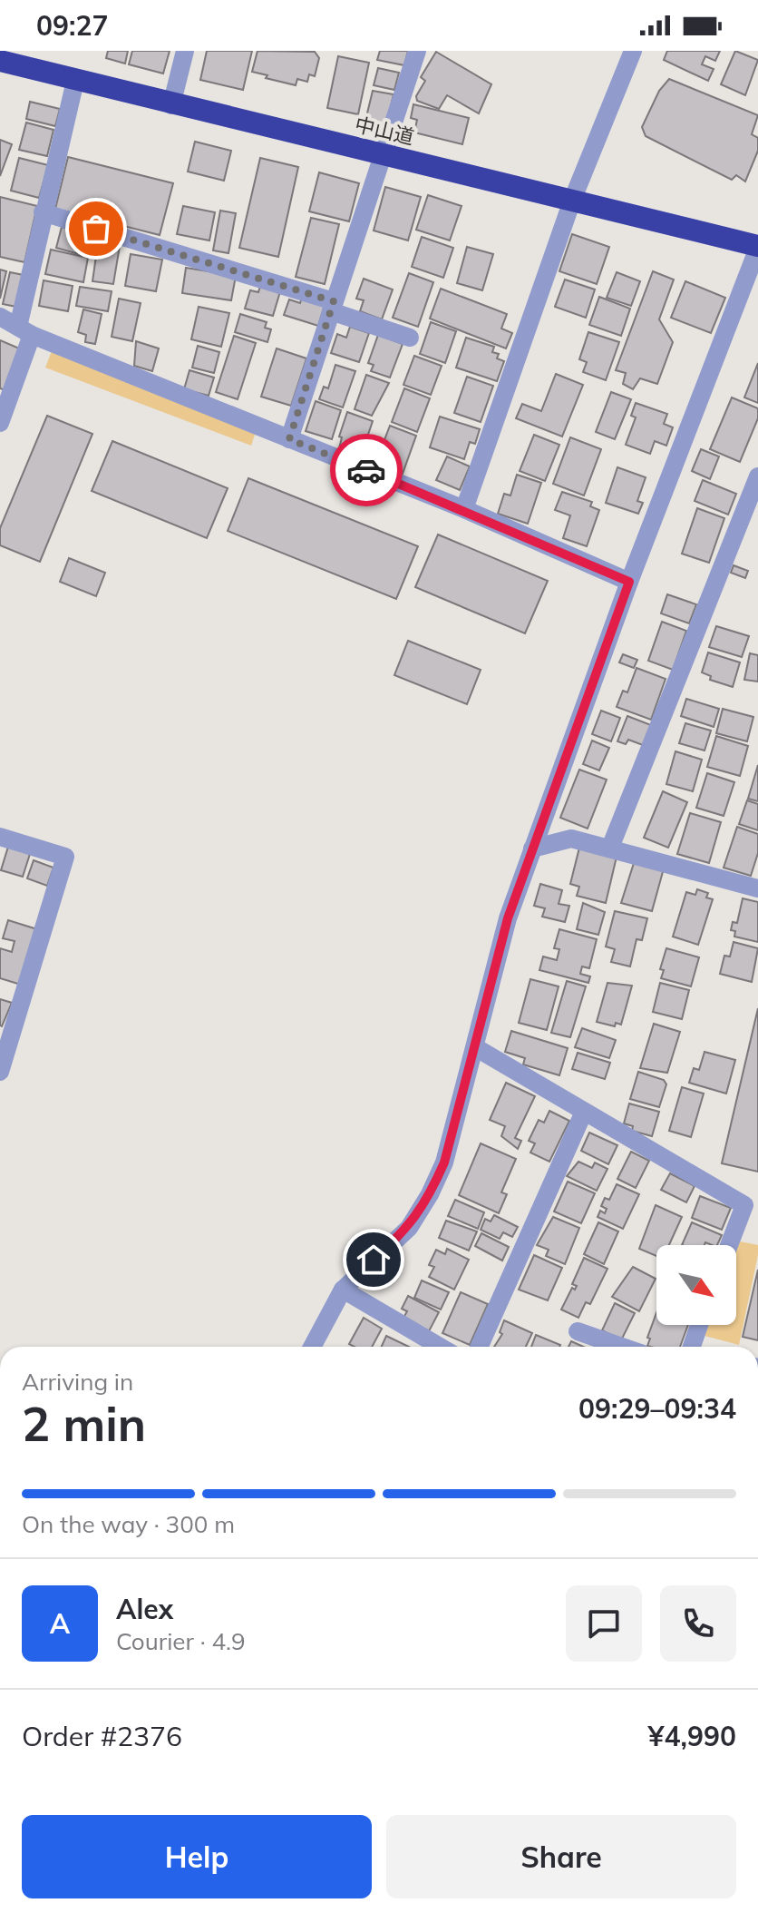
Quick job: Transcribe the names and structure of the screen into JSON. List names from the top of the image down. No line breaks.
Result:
{"streets":{"highway":["中山道"]},"north":"bottom right","page":{"status":"09:27","heading":["2 min","Arriving in","09:29–09:34"],"panel":["Alex","Courier · 4.9","Order #2376","¥4,990"],"bar":"On the way · 300 m","round":"A","buttons":["Help","Share"]}}
